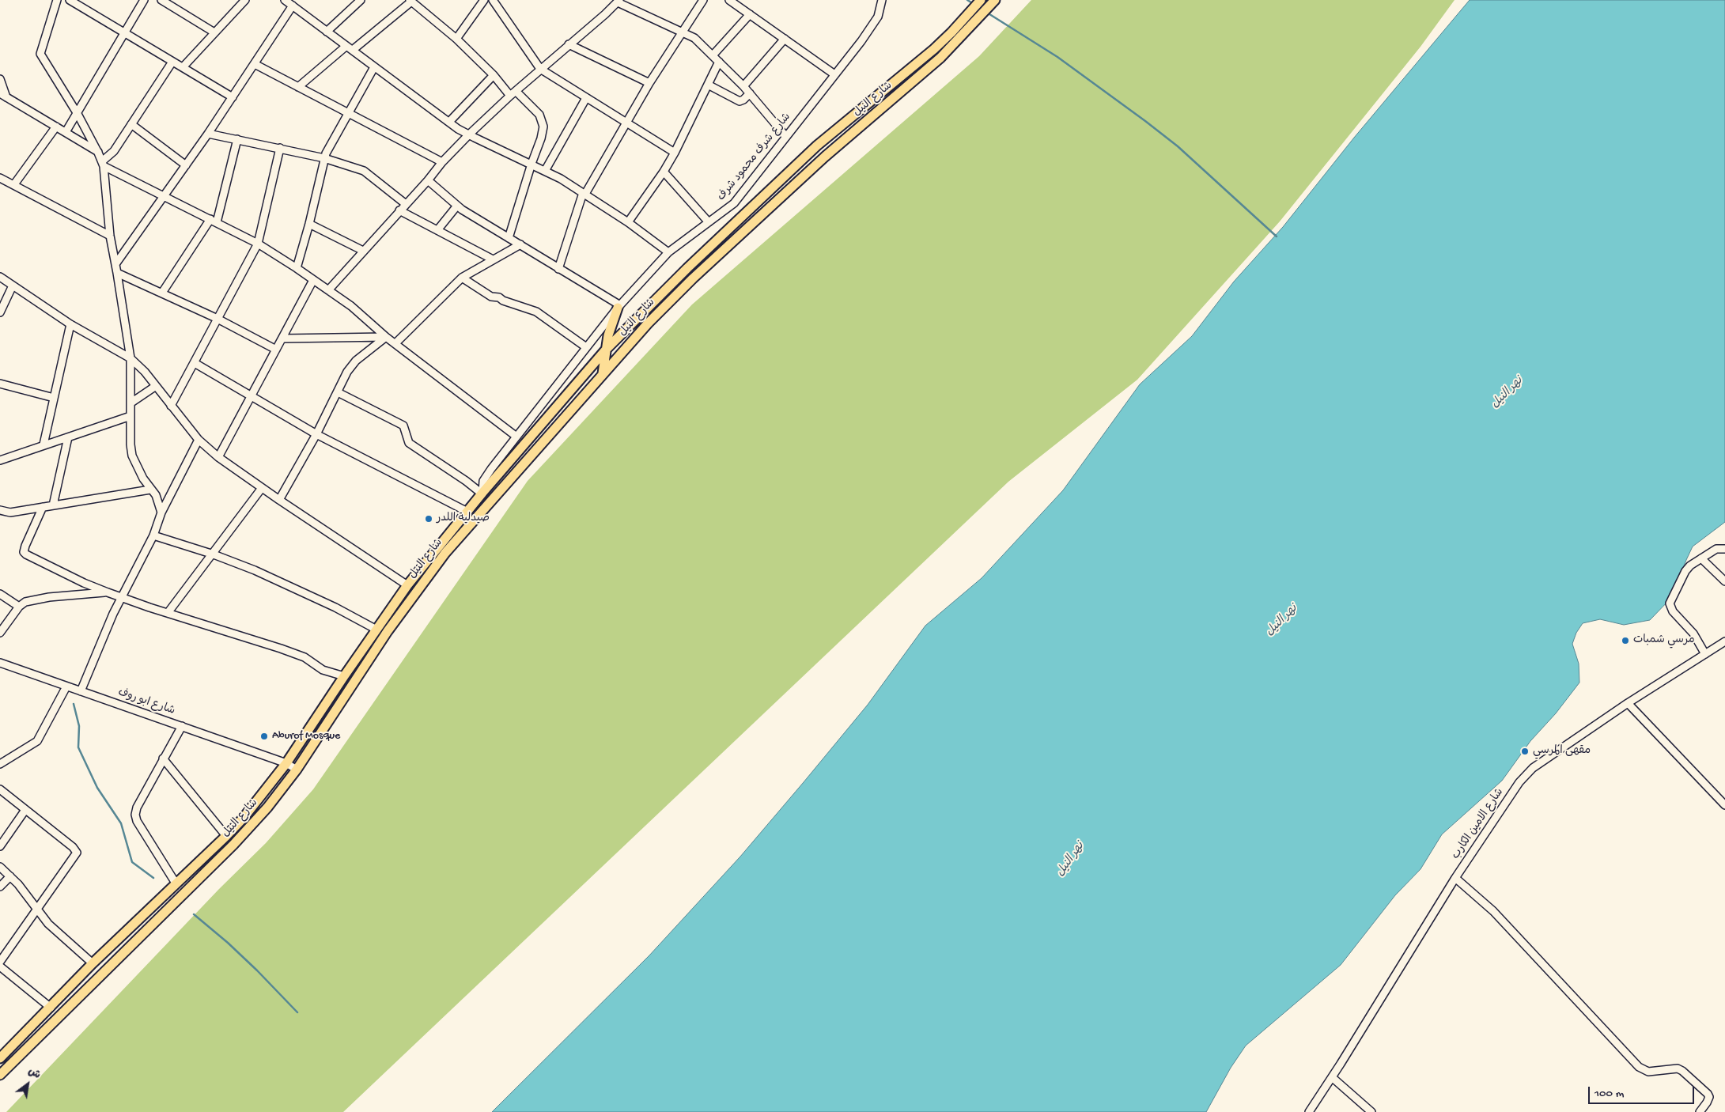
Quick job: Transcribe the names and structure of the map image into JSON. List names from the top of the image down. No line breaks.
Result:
{"streets":{"main road":["شارع النيل"],"street":["شارع شرف محمود شرف","شارع ابو روف","شارع الامين الكارب"]},"crossings":[["شارع النيل","شارع شرف محمود شرف"],["شارع النيل","شارع ابو روف"]],"water":["نهر النيل"],"places":["صيدلية اللدر","مرسي شمبات","Aburof Mosque","مقهى المرسي"],"scale_bar":"100 m","north":"top right"}
